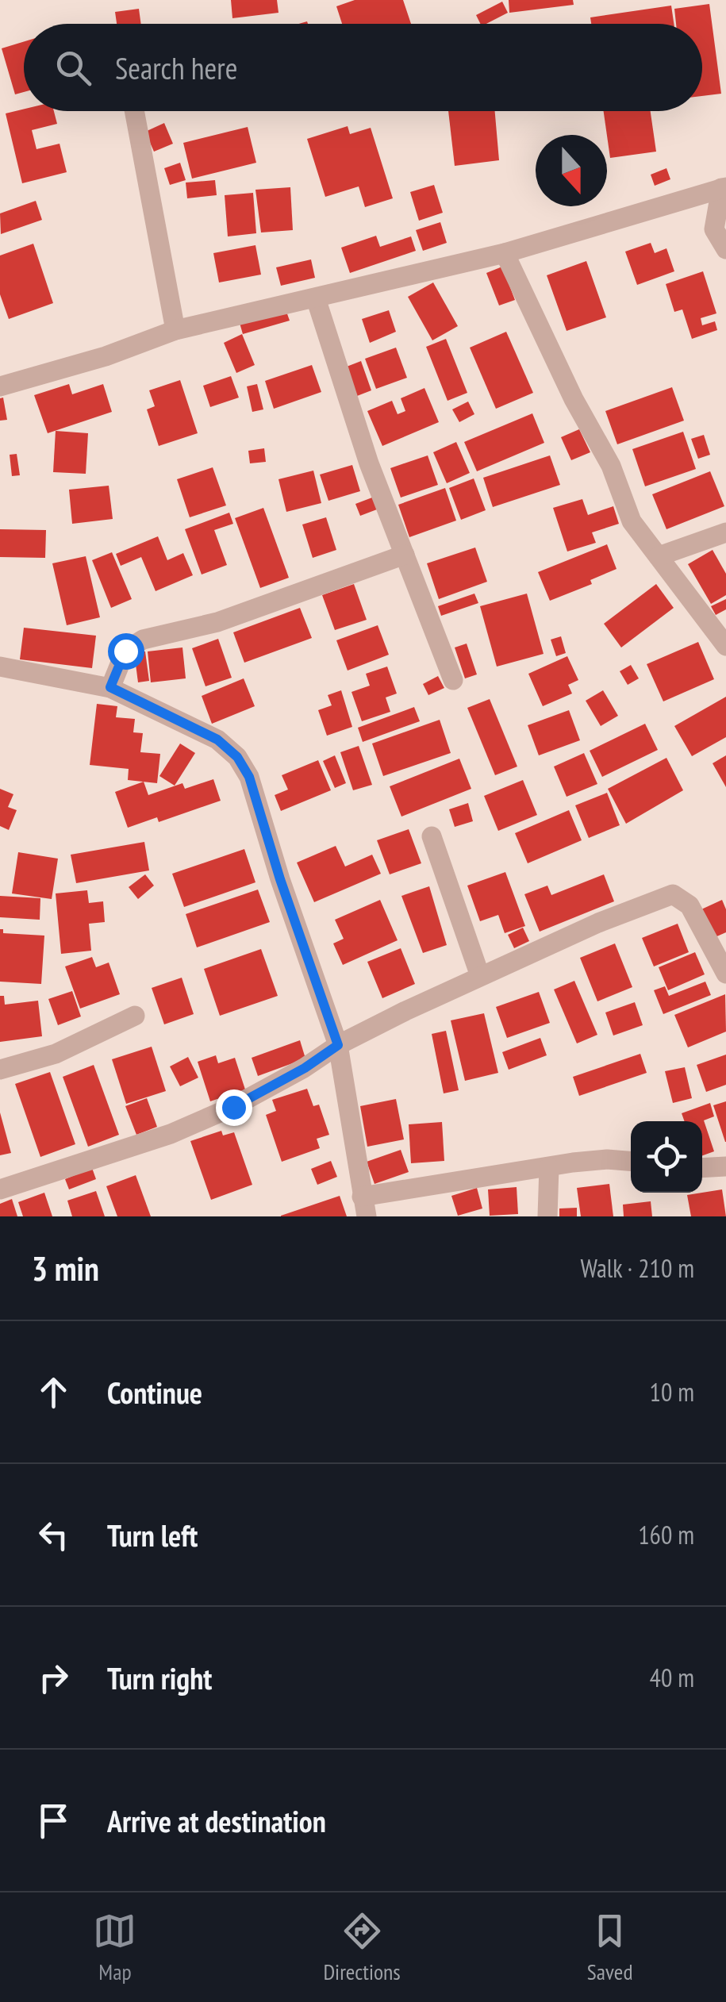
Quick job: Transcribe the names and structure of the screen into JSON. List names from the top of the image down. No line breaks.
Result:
{"north":"bottom","page":{"search":"Search here","heading":["3 min","Walk · 210 m"],"list":[["Continue","10 m"],["Turn left","160 m"],["Turn right","40 m"],"Arrive at destination"],"nav":["Map","Directions","Saved"]}}
